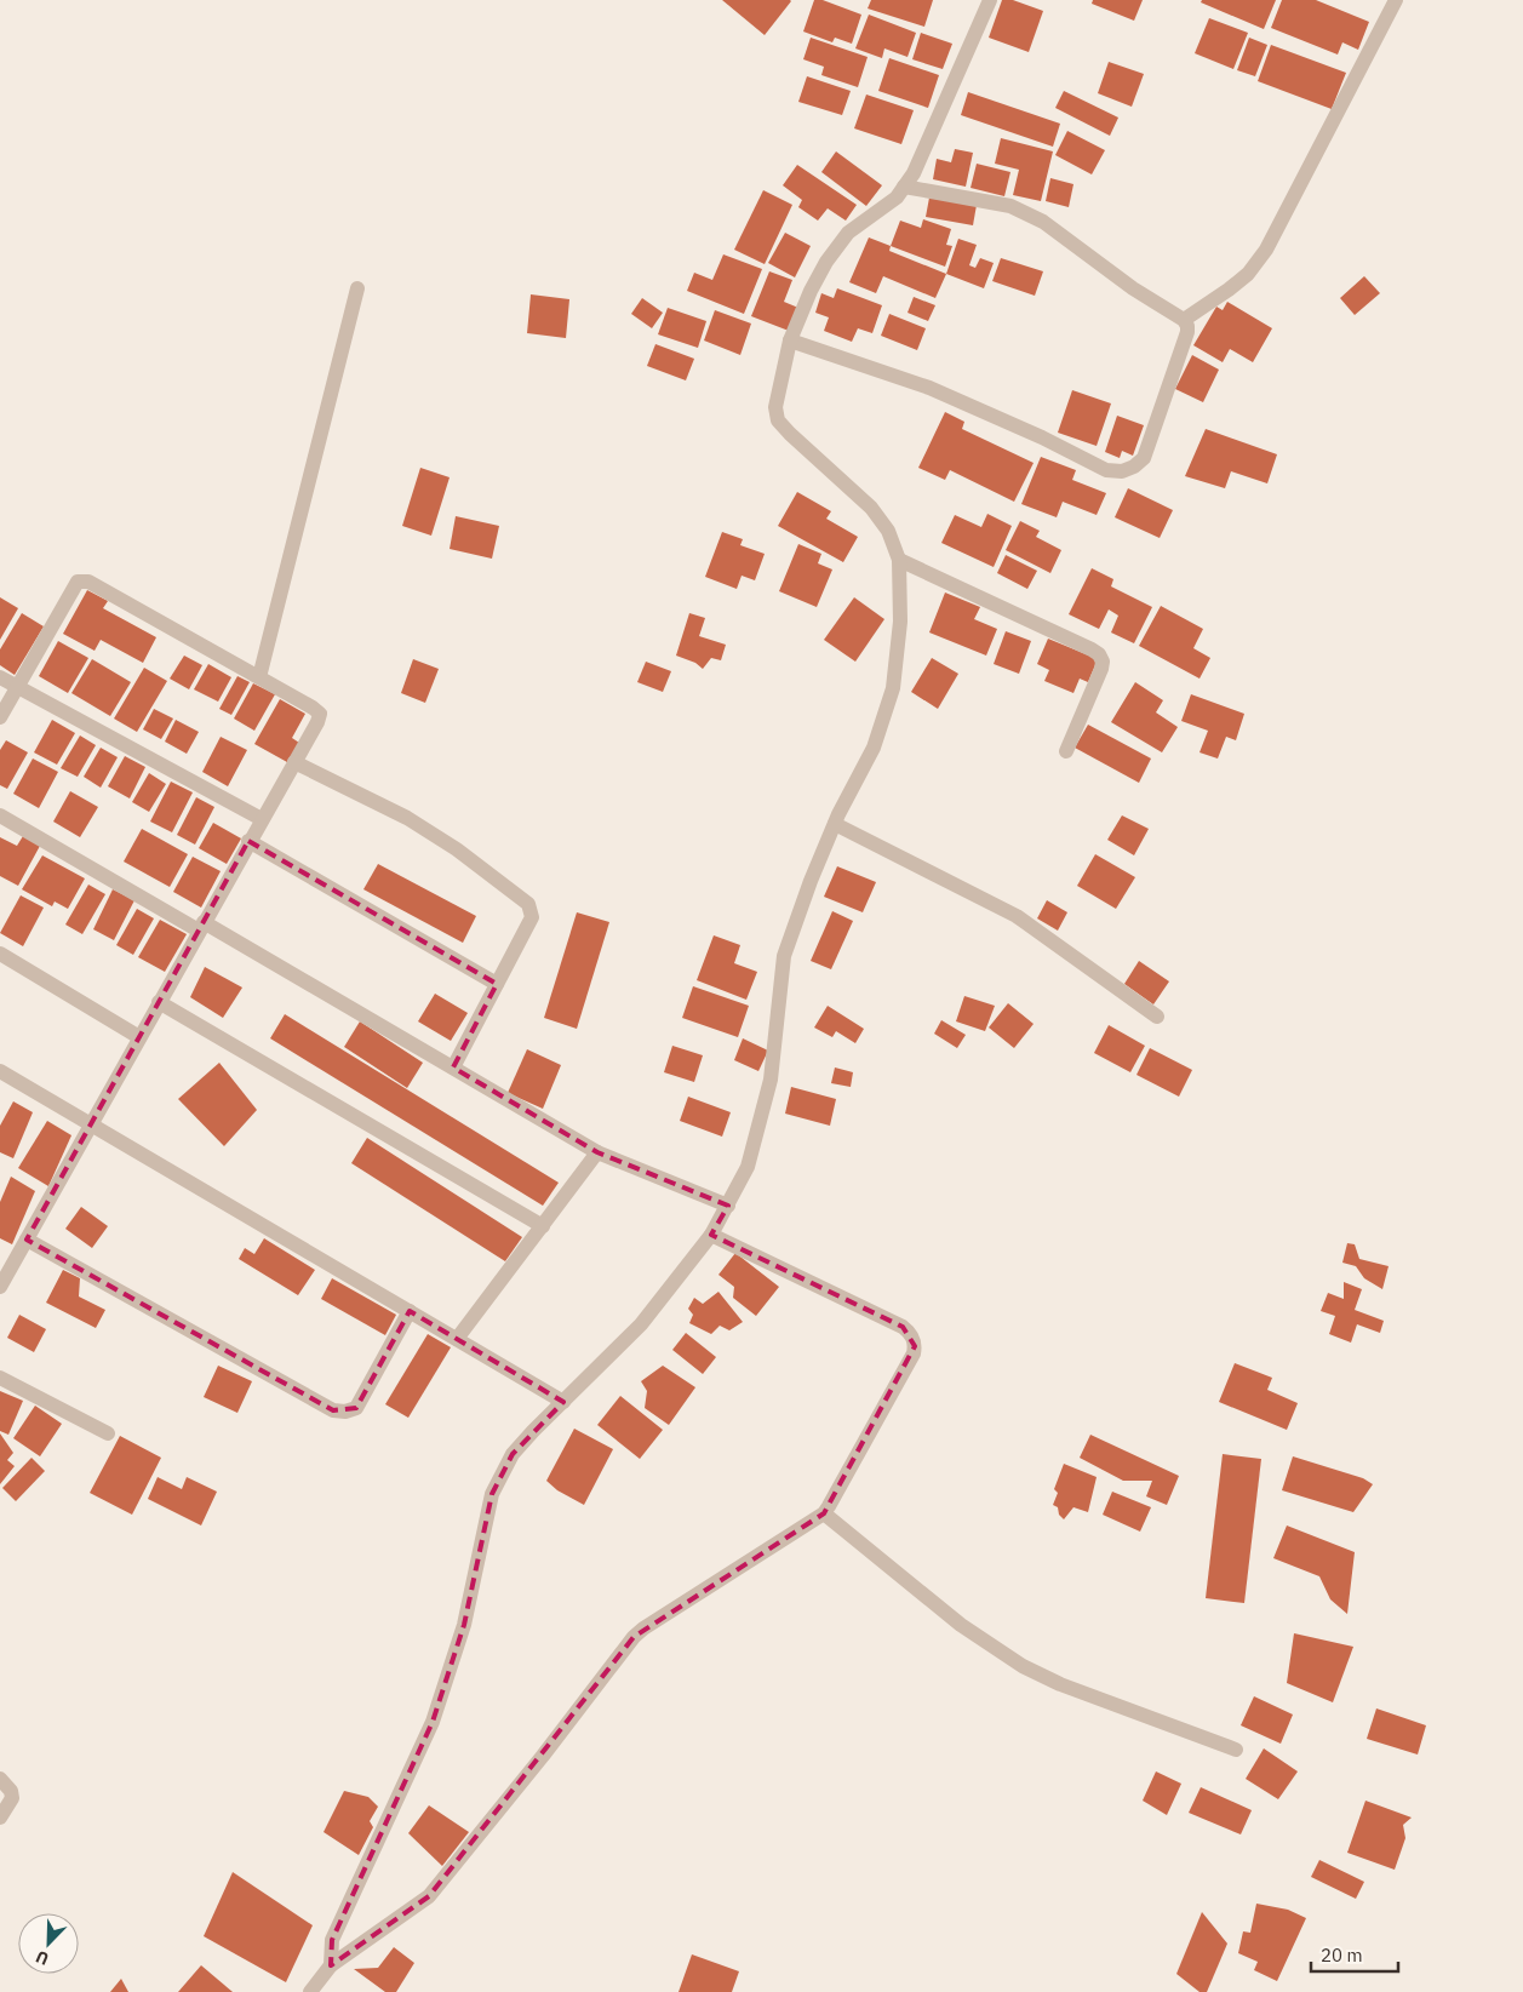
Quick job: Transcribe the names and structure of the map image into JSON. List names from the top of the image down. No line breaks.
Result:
{"scale_bar":"20 m","north":"bottom left"}
